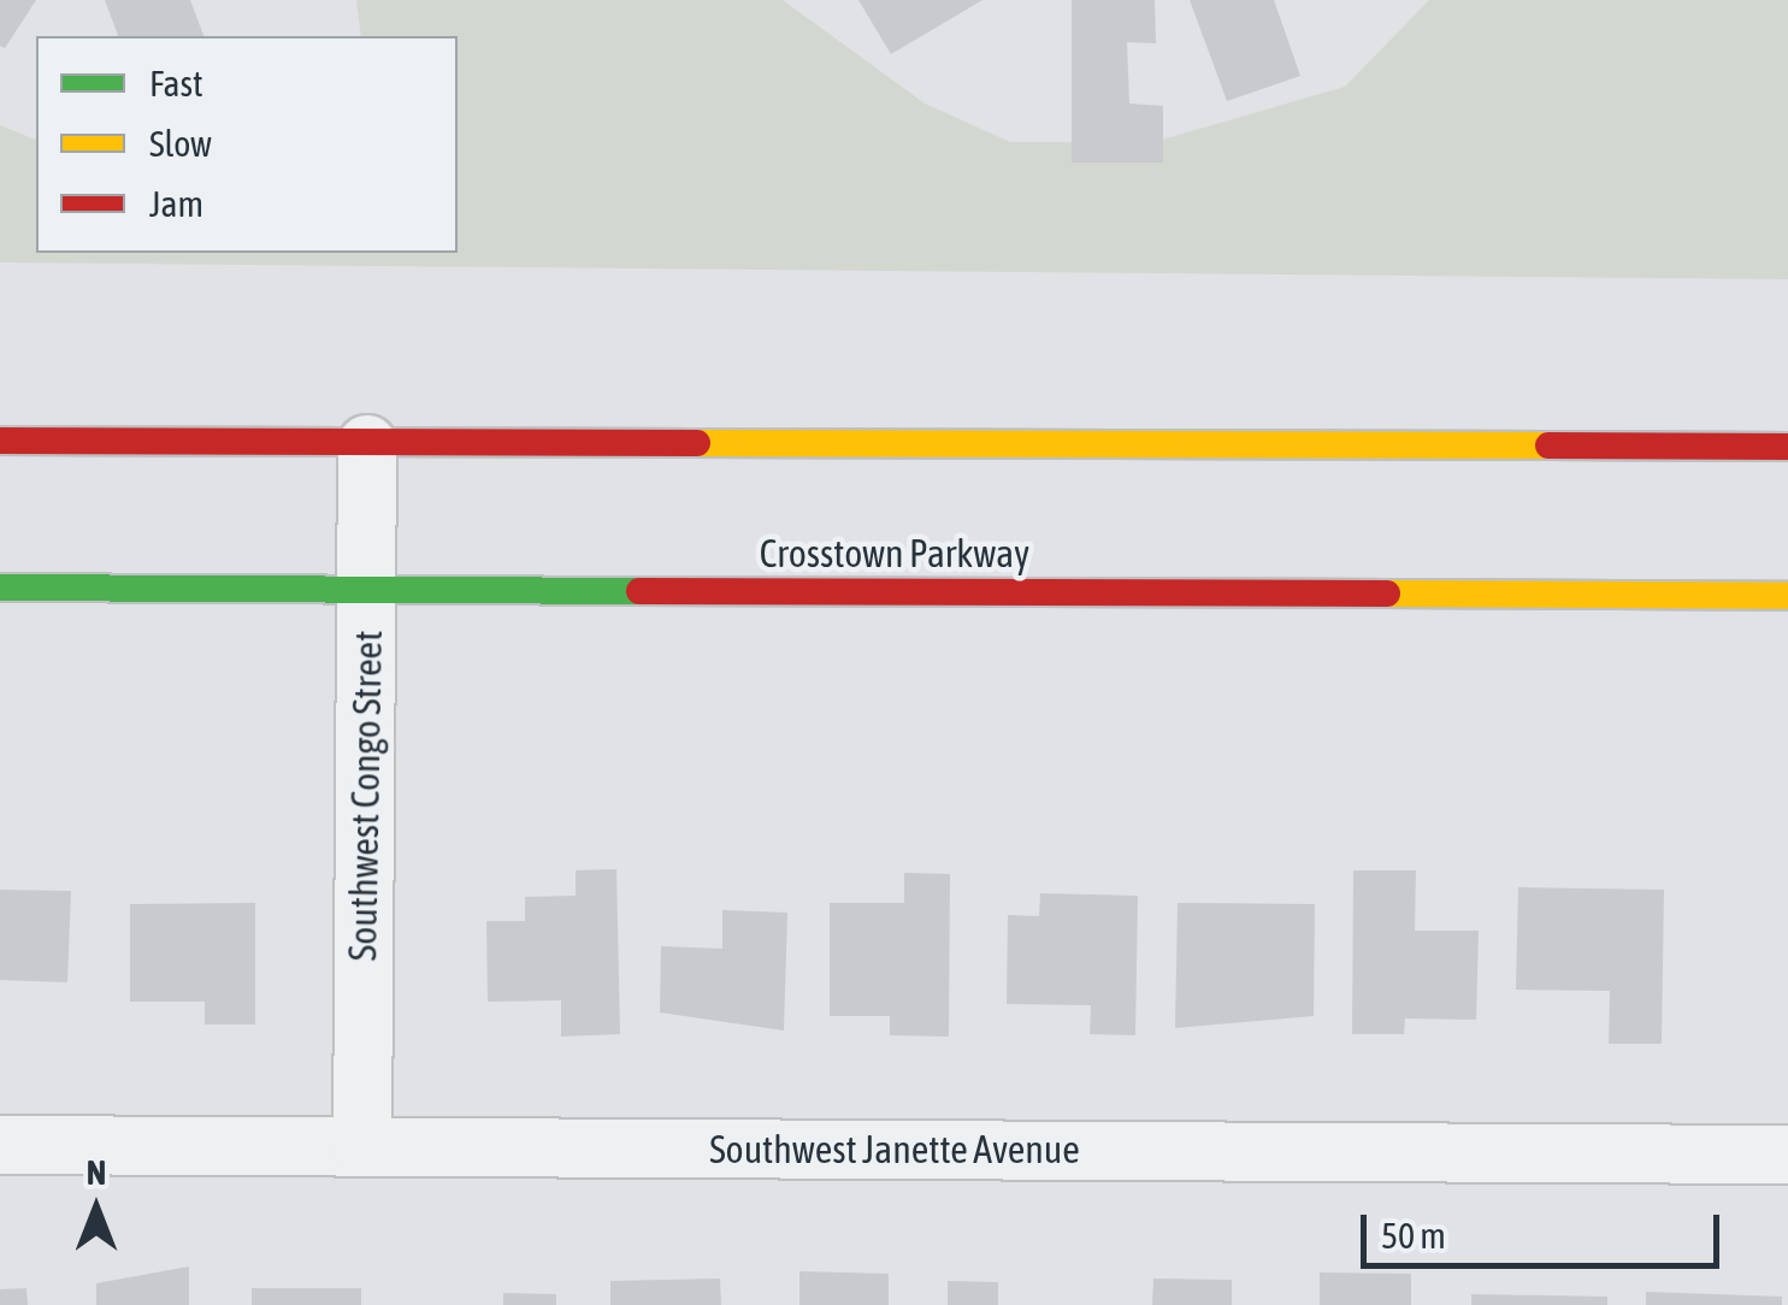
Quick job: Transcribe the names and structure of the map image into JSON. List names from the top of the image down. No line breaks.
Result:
{"streets":{"main road":["Crosstown Parkway"],"street":["Southwest Congo Street","Southwest Janette Avenue"]},"crossings":[["Crosstown Parkway","Southwest Congo Street"],["Southwest Congo Street","Southwest Janette Avenue"]],"legend":["Fast","Slow","Jam"],"scale_bar":"50 m","north":"top"}
